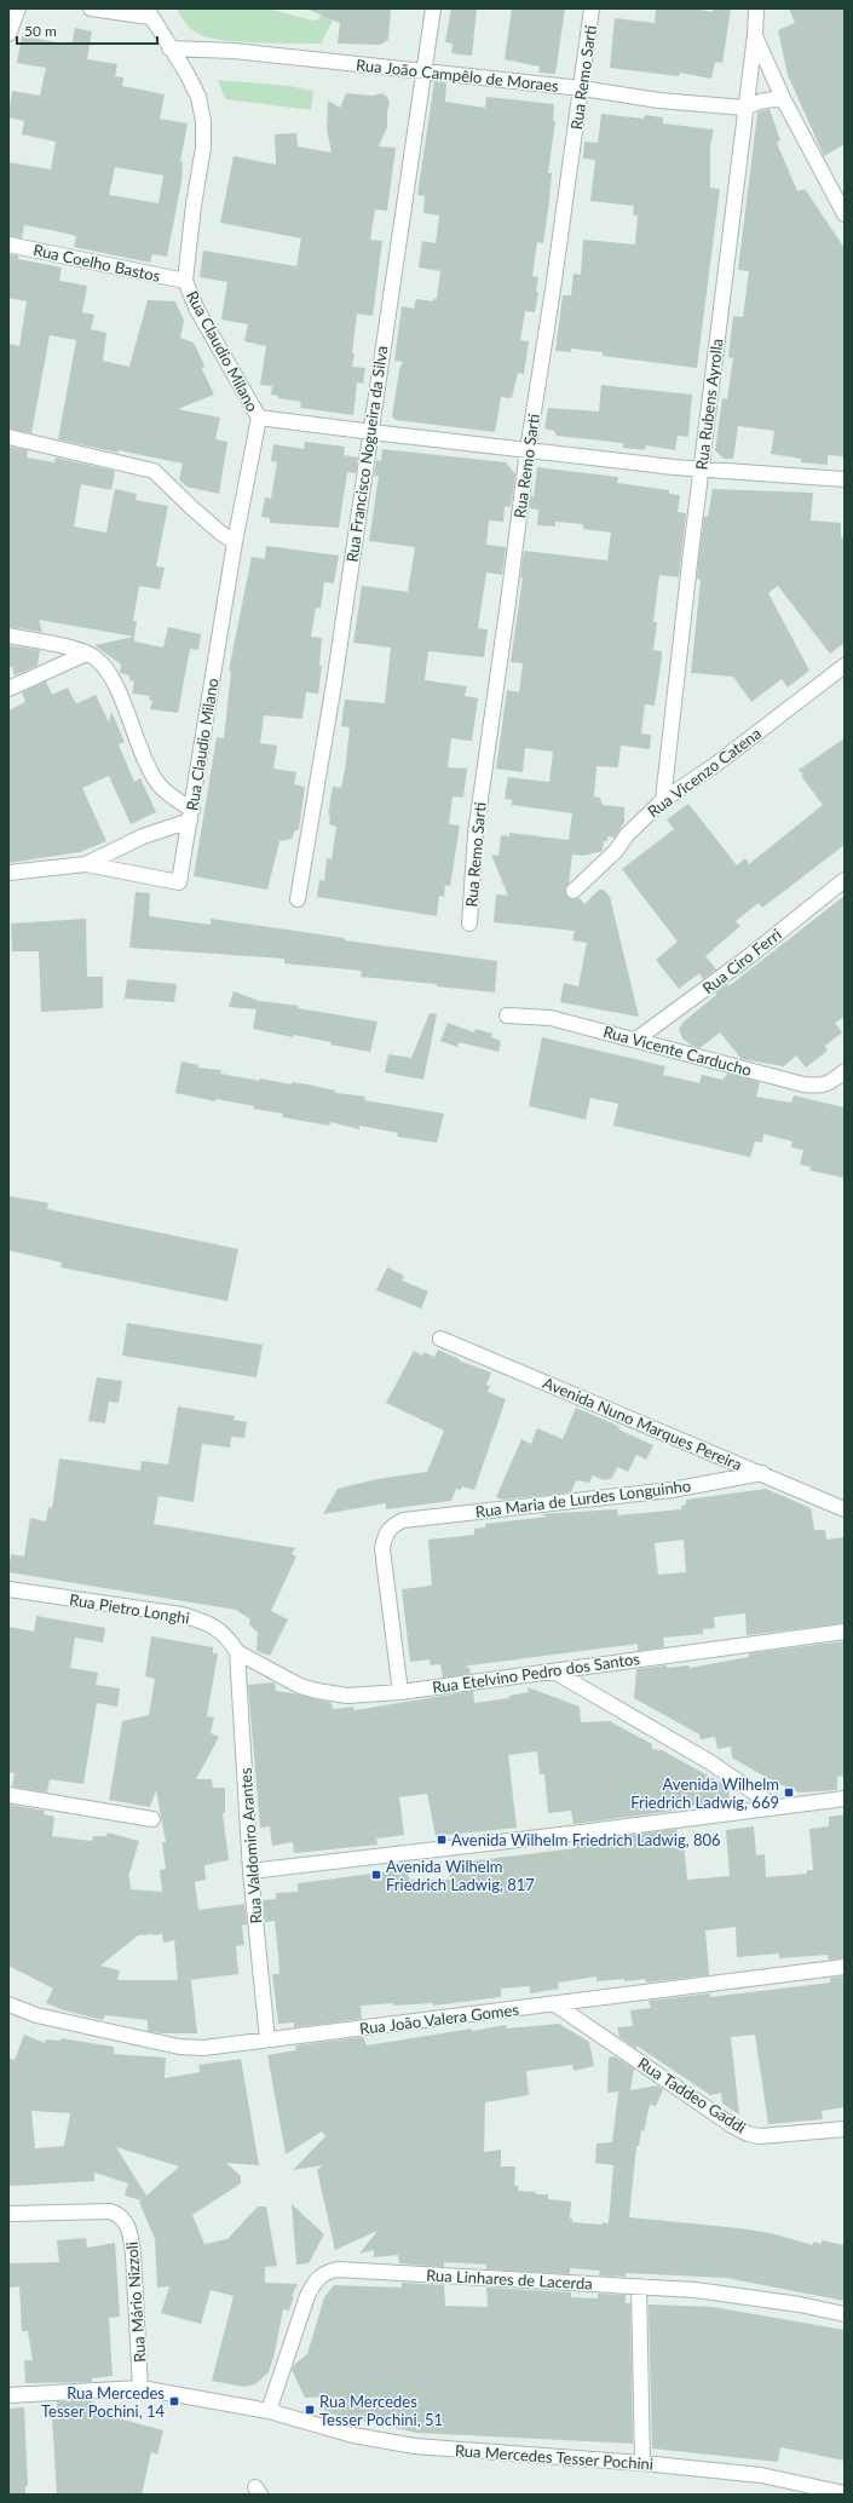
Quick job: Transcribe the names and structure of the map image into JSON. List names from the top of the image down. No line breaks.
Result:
{"streets":{"street":["Rua João Campêlo de Moraes","Rua Remo Sarti","Rua Coelho Bastos","Rua Claudio Milano","Rua Rubens Ayrolla","Rua Francisco Nogueira da Silva","Rua Vicenzo Catena","Rua Ciro Ferri","Rua Vicente Carducho","Avenida Nuno Marques Pereira","Rua Maria de Lurdes Longuinho","Rua Pietro Longhi","Rua Etelvino Pedro dos Santos","Rua Valdomiro Arantes","Rua João Valera Gomes","Rua Taddeo Gaddi","Rua Linhares de Lacerda","Rua Mário Nizzoli","Rua Mercedes Tesser Pochini"]},"crossings":[["Rua João Campêlo de Moraes","Rua Remo Sarti"],["Rua João Campêlo de Moraes","Rua Claudio Milano"],["Rua João Campêlo de Moraes","Rua Rubens Ayrolla"],["Rua João Campêlo de Moraes","Rua Francisco Nogueira da Silva"],["Rua Coelho Bastos","Rua Claudio Milano"],["Rua Rubens Ayrolla","Rua Vicenzo Catena"],["Rua Ciro Ferri","Rua Vicente Carducho"],["Avenida Nuno Marques Pereira","Rua Maria de Lurdes Longuinho"],["Rua Maria de Lurdes Longuinho","Rua Etelvino Pedro dos Santos"],["Rua Pietro Longhi","Rua Etelvino Pedro dos Santos"],["Rua Pietro Longhi","Rua Valdomiro Arantes"],["Rua Etelvino Pedro dos Santos","Rua Valdomiro Arantes"],["Rua Valdomiro Arantes","Rua João Valera Gomes"],["Rua João Valera Gomes","Rua Taddeo Gaddi"],["Rua Linhares de Lacerda","Rua Mercedes Tesser Pochini"],["Rua Mário Nizzoli","Rua Mercedes Tesser Pochini"]],"places":{"transit":["Avenida Wilhelm Friedrich Ladwig, 669","Avenida Wilhelm Friedrich Ladwig, 806","Avenida Wilhelm Friedrich Ladwig, 817","Rua Mercedes Tesser Pochini, 14","Rua Mercedes Tesser Pochini, 51"]},"scale_bar":"50 m"}
